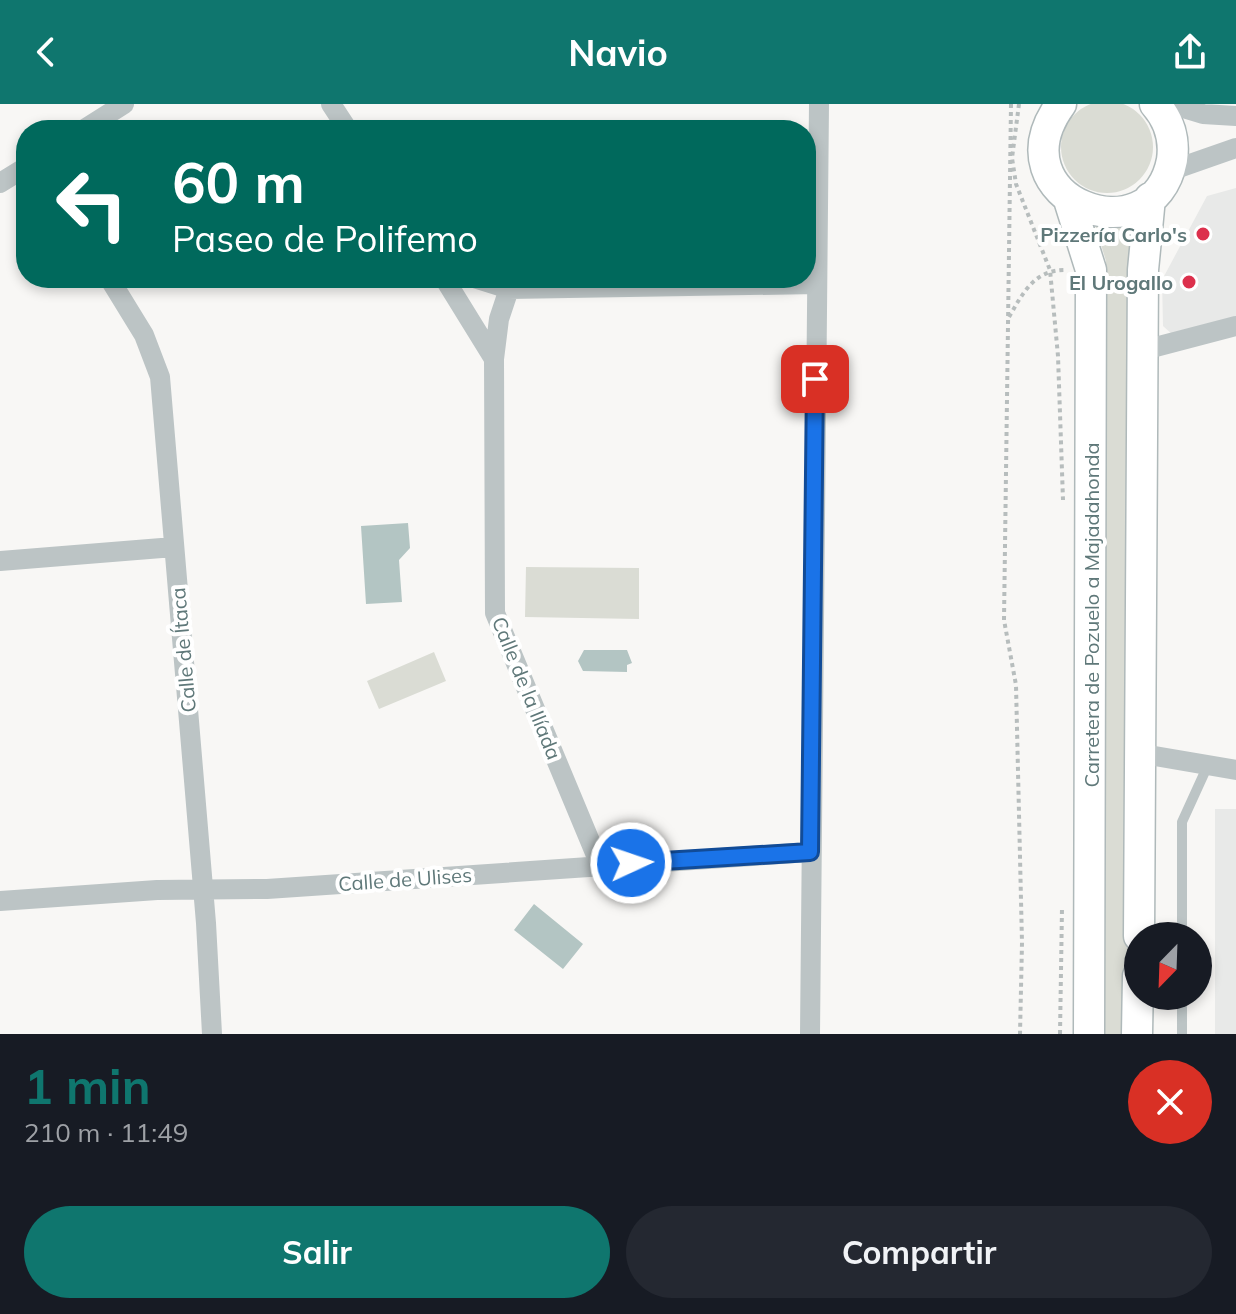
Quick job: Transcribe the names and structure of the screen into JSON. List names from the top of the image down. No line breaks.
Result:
{"streets":{"street":["Carretera de Pozuelo a Majadahonda","Calle de Ítaca","Calle de la Ilíada","Calle de Ulises"]},"crossings":[["Calle de Ítaca","Calle de Ulises"],["Calle de la Ilíada","Calle de Ulises"]],"places":["Pizzería Carlo's","El Urogallo"],"north":"bottom left","page":{"header":"Navio","turn":["60 m","Paseo de Polifemo"],"heading":["1 min","210 m · 11:49"],"buttons":["Salir","Compartir"]}}
